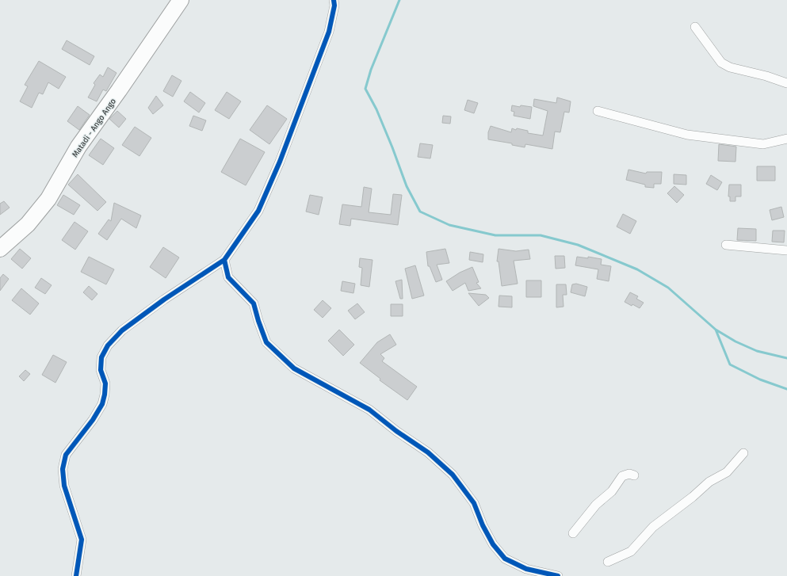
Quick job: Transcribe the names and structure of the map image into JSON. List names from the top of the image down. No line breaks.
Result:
{"streets":{"highway":["Matadi - Ango Ango"]}}
